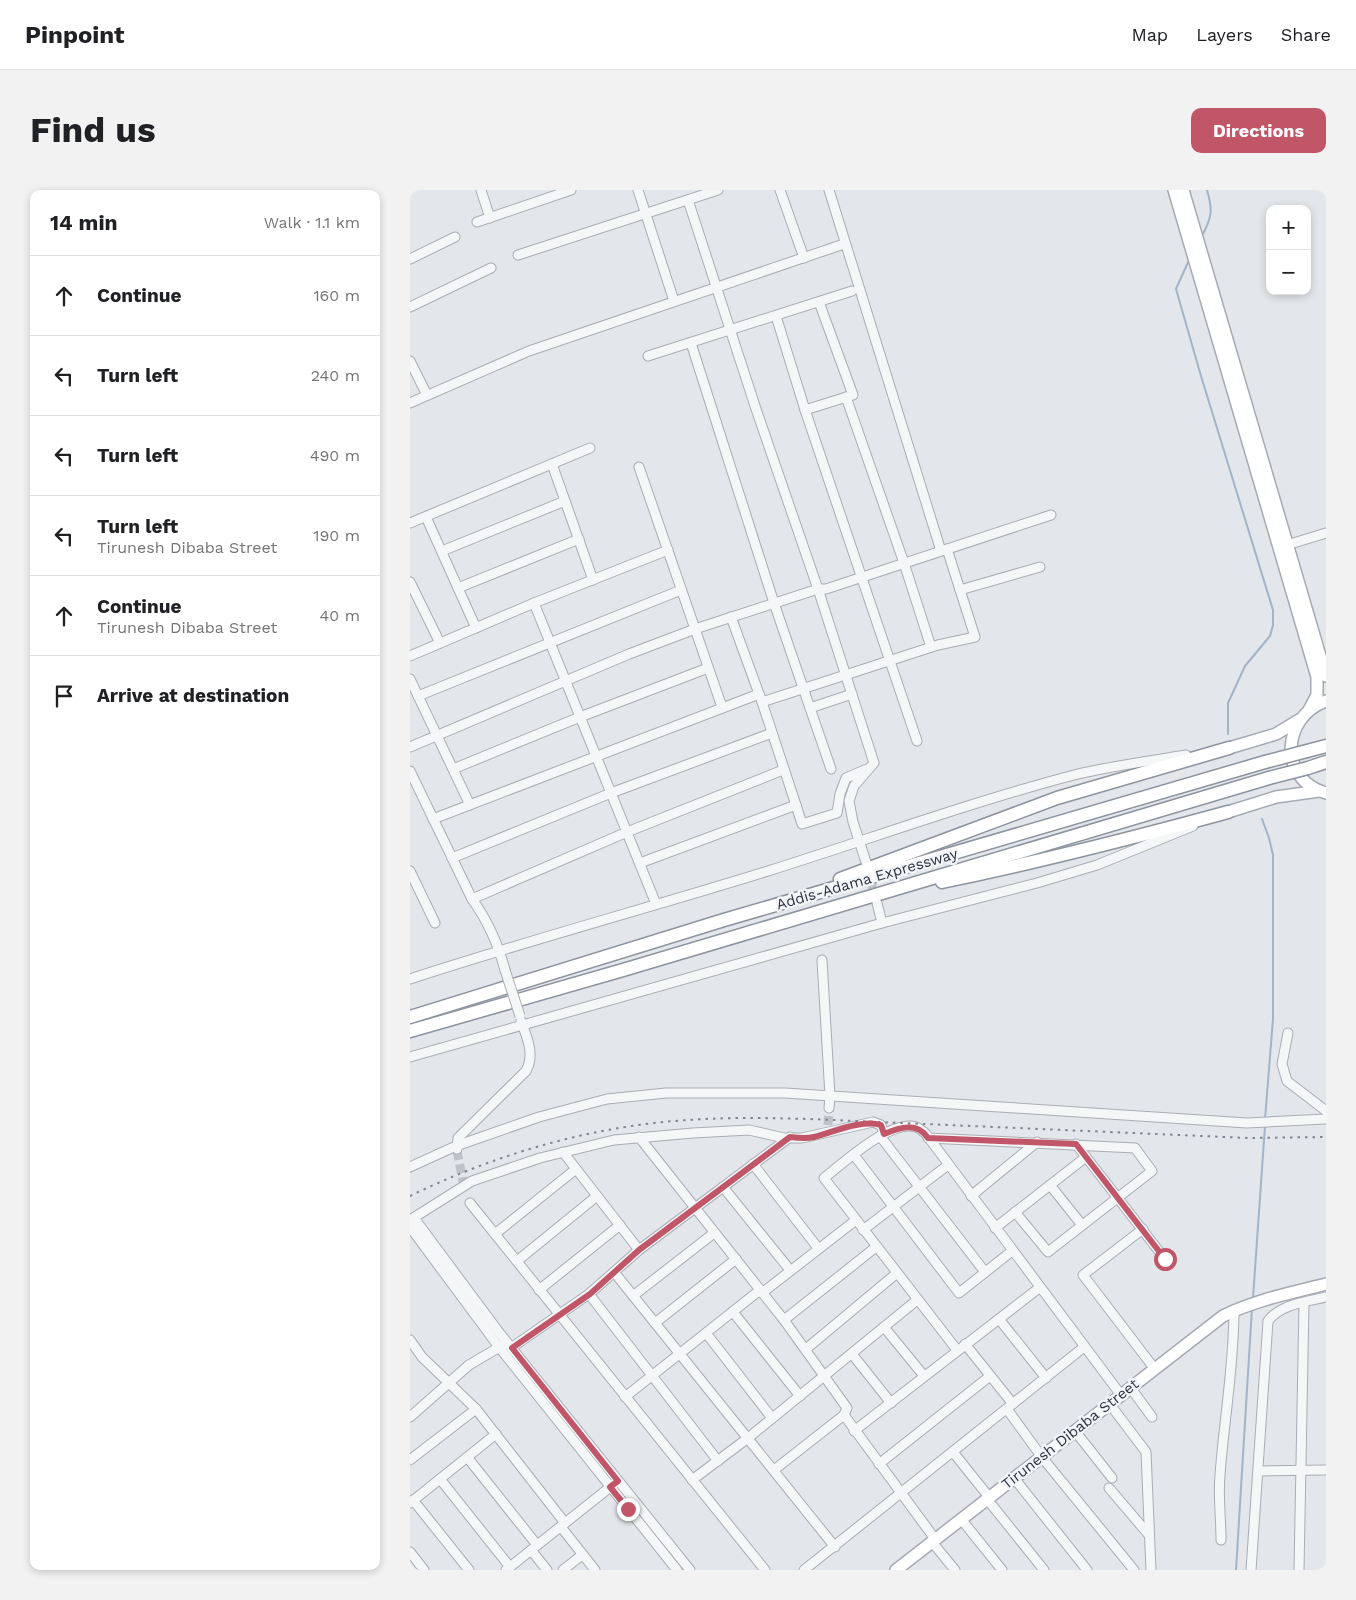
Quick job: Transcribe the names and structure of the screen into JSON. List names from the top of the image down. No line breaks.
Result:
{"streets":{"highway":["Addis-Adama Expressway"],"main road":["Tirunesh Dibaba Street"]},"page":{"header":"Pinpoint","nav":["Map","Layers","Share"],"buttons":"Directions","title":"Find us","heading":["14 min","Walk · 1.1 km"],"map_buttons":["+","−"],"list":[["Continue","160 m"],["Turn left","240 m"],["Turn left","490 m"],["Turn left","Tirunesh Dibaba Street","190 m"],["Continue","Tirunesh Dibaba Street","40 m"],"Arrive at destination"]}}
